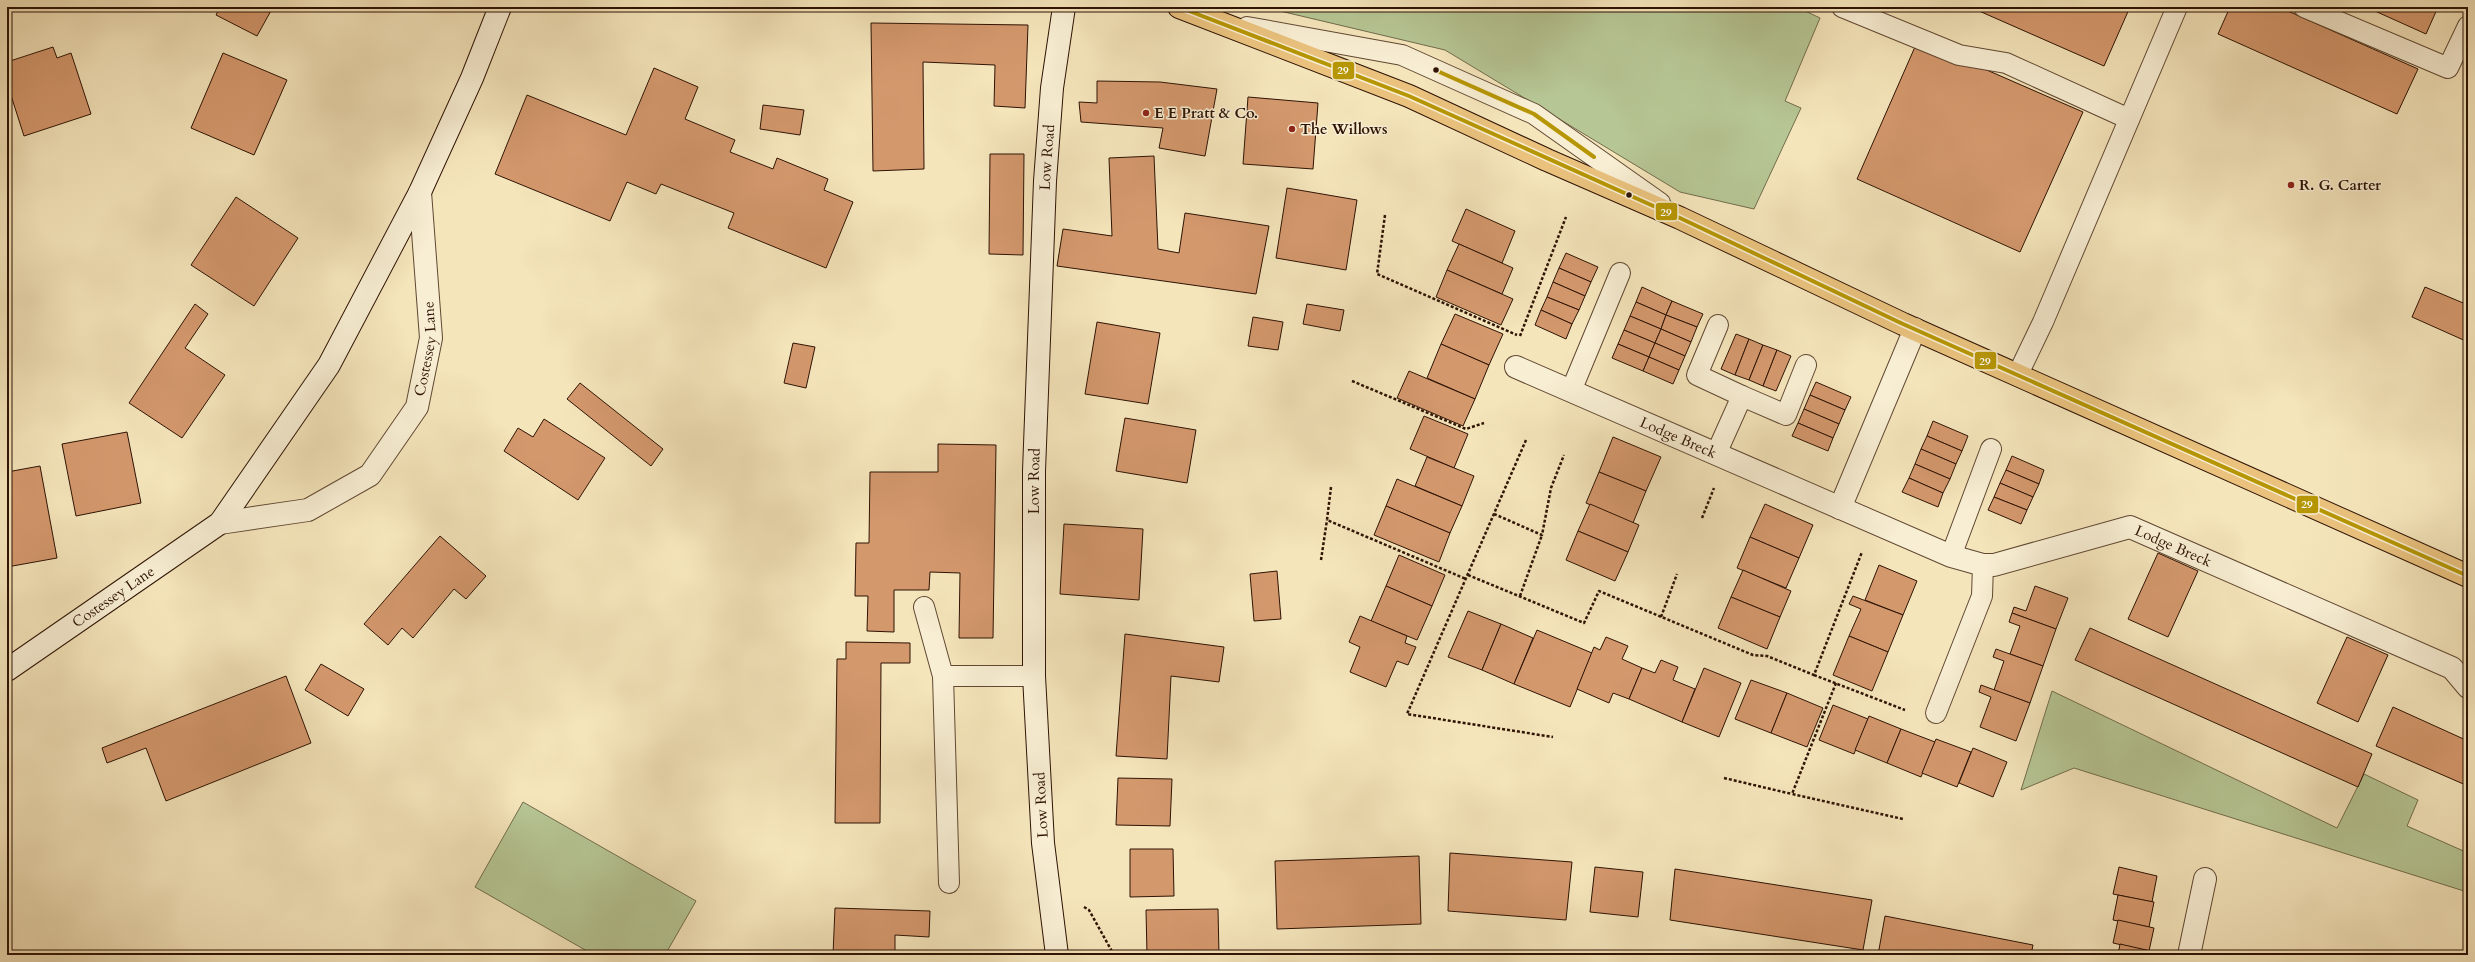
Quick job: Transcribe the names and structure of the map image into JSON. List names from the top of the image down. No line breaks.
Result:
{"streets":{"street":["Low Road","Costessey Lane","Lodge Breck"]},"places":["E E Pratt & Co.","The Willows","R. G. Carter"],"lines":["transit line 29"]}
